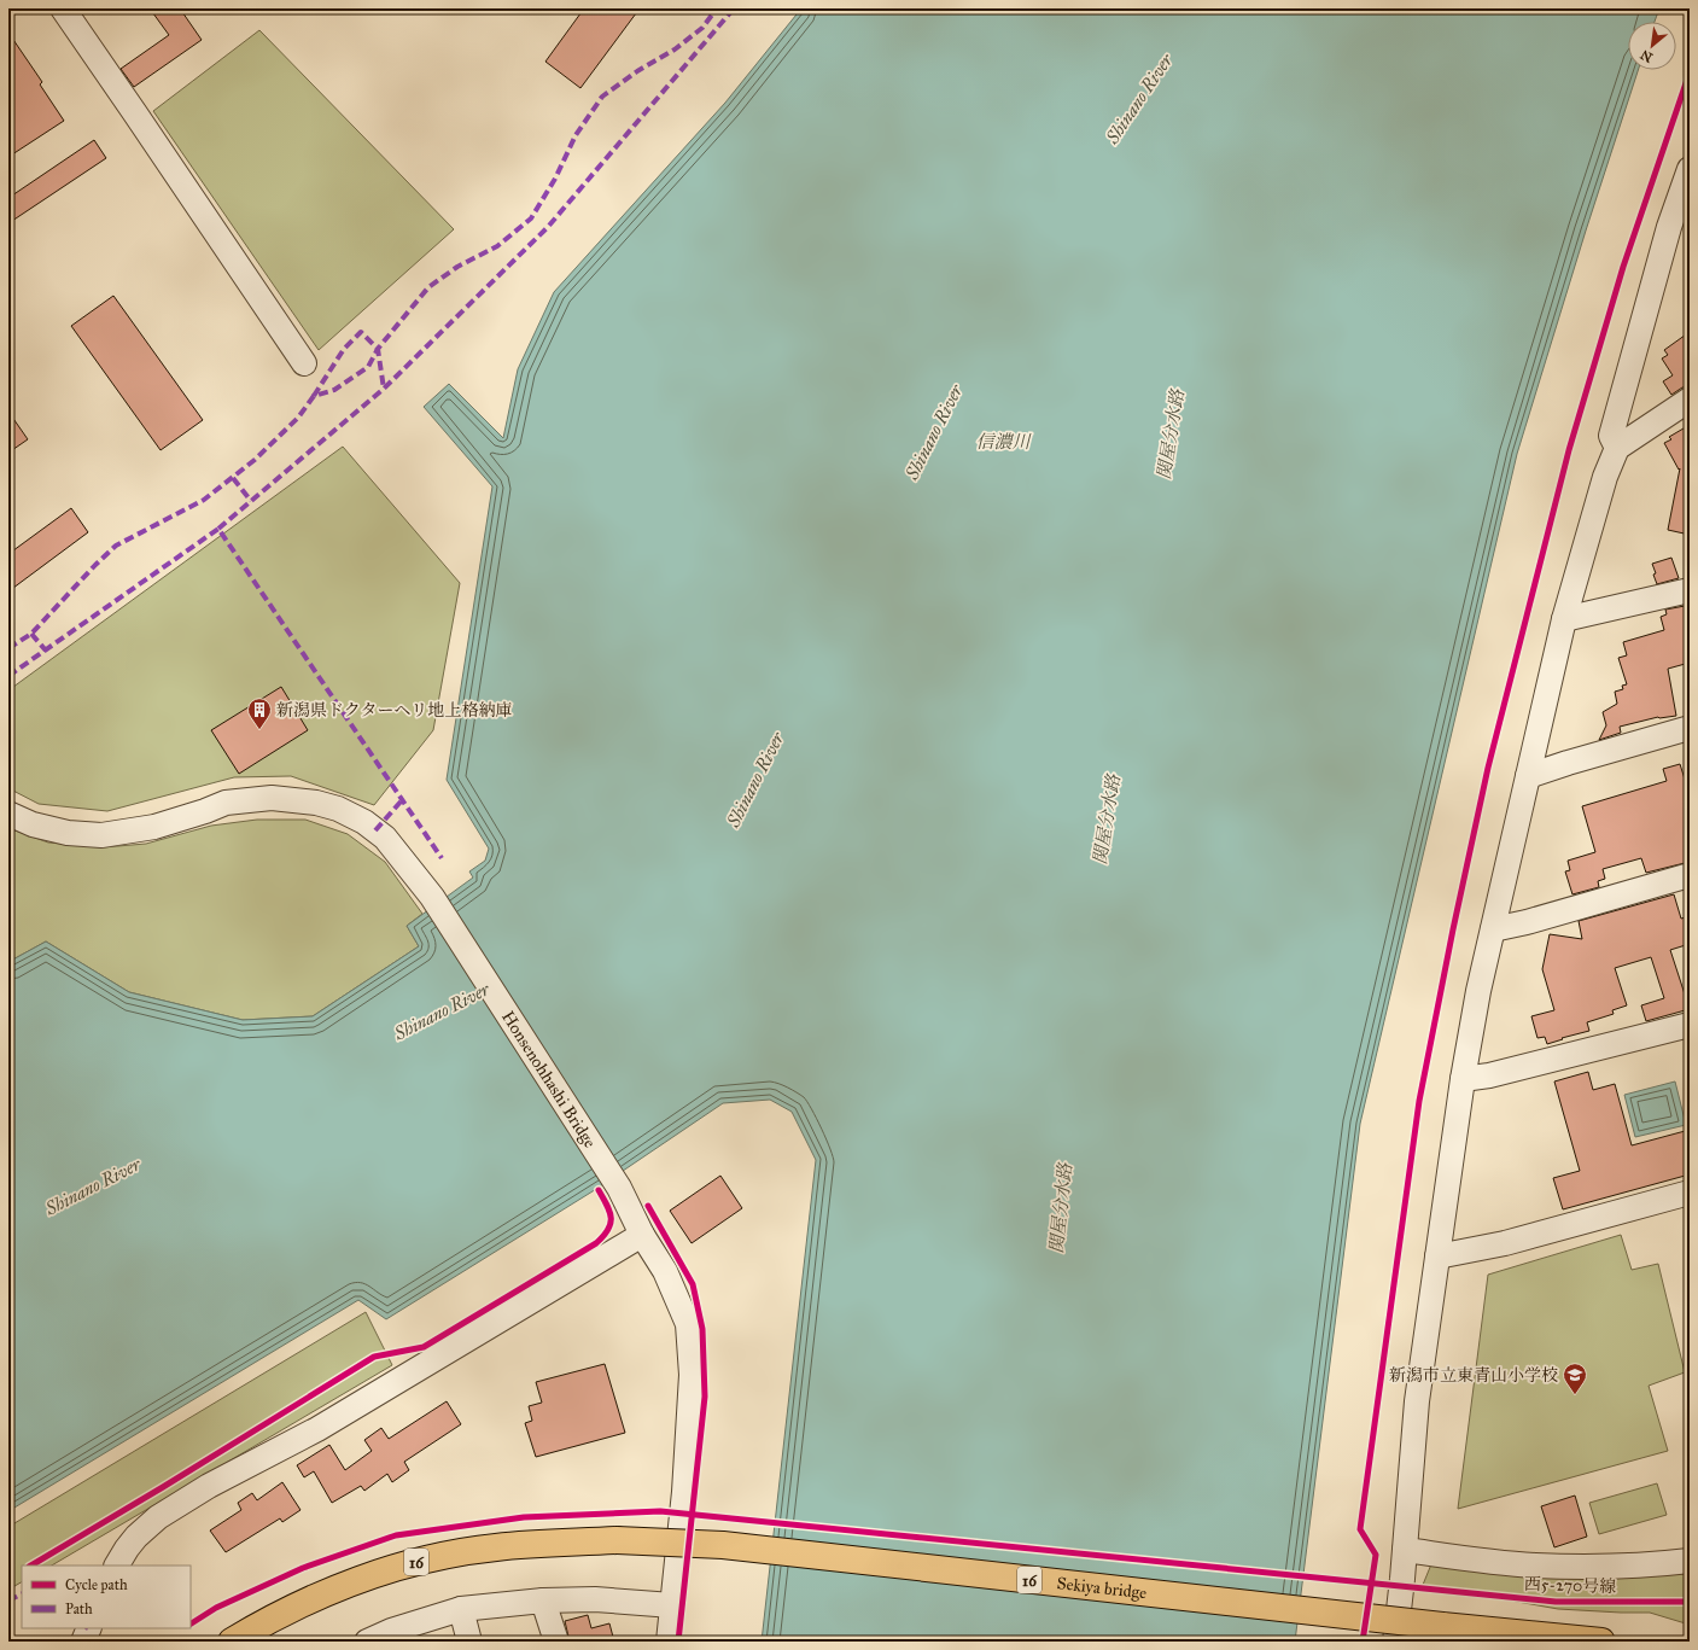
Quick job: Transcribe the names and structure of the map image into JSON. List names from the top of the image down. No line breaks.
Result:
{"streets":{"main road":["16","Sekiya bridge"],"street":["Honsenohhashi Bridge"],"cycle path":["西5-270号線"]},"water":["Shinano River","関屋分水路","信濃川"],"places":{"building":["新潟県ドクターヘリ地上格納庫"],"school or university":["新潟市立東青山小学校"]},"legend":["Cycle path","Path"],"north":"bottom left"}
